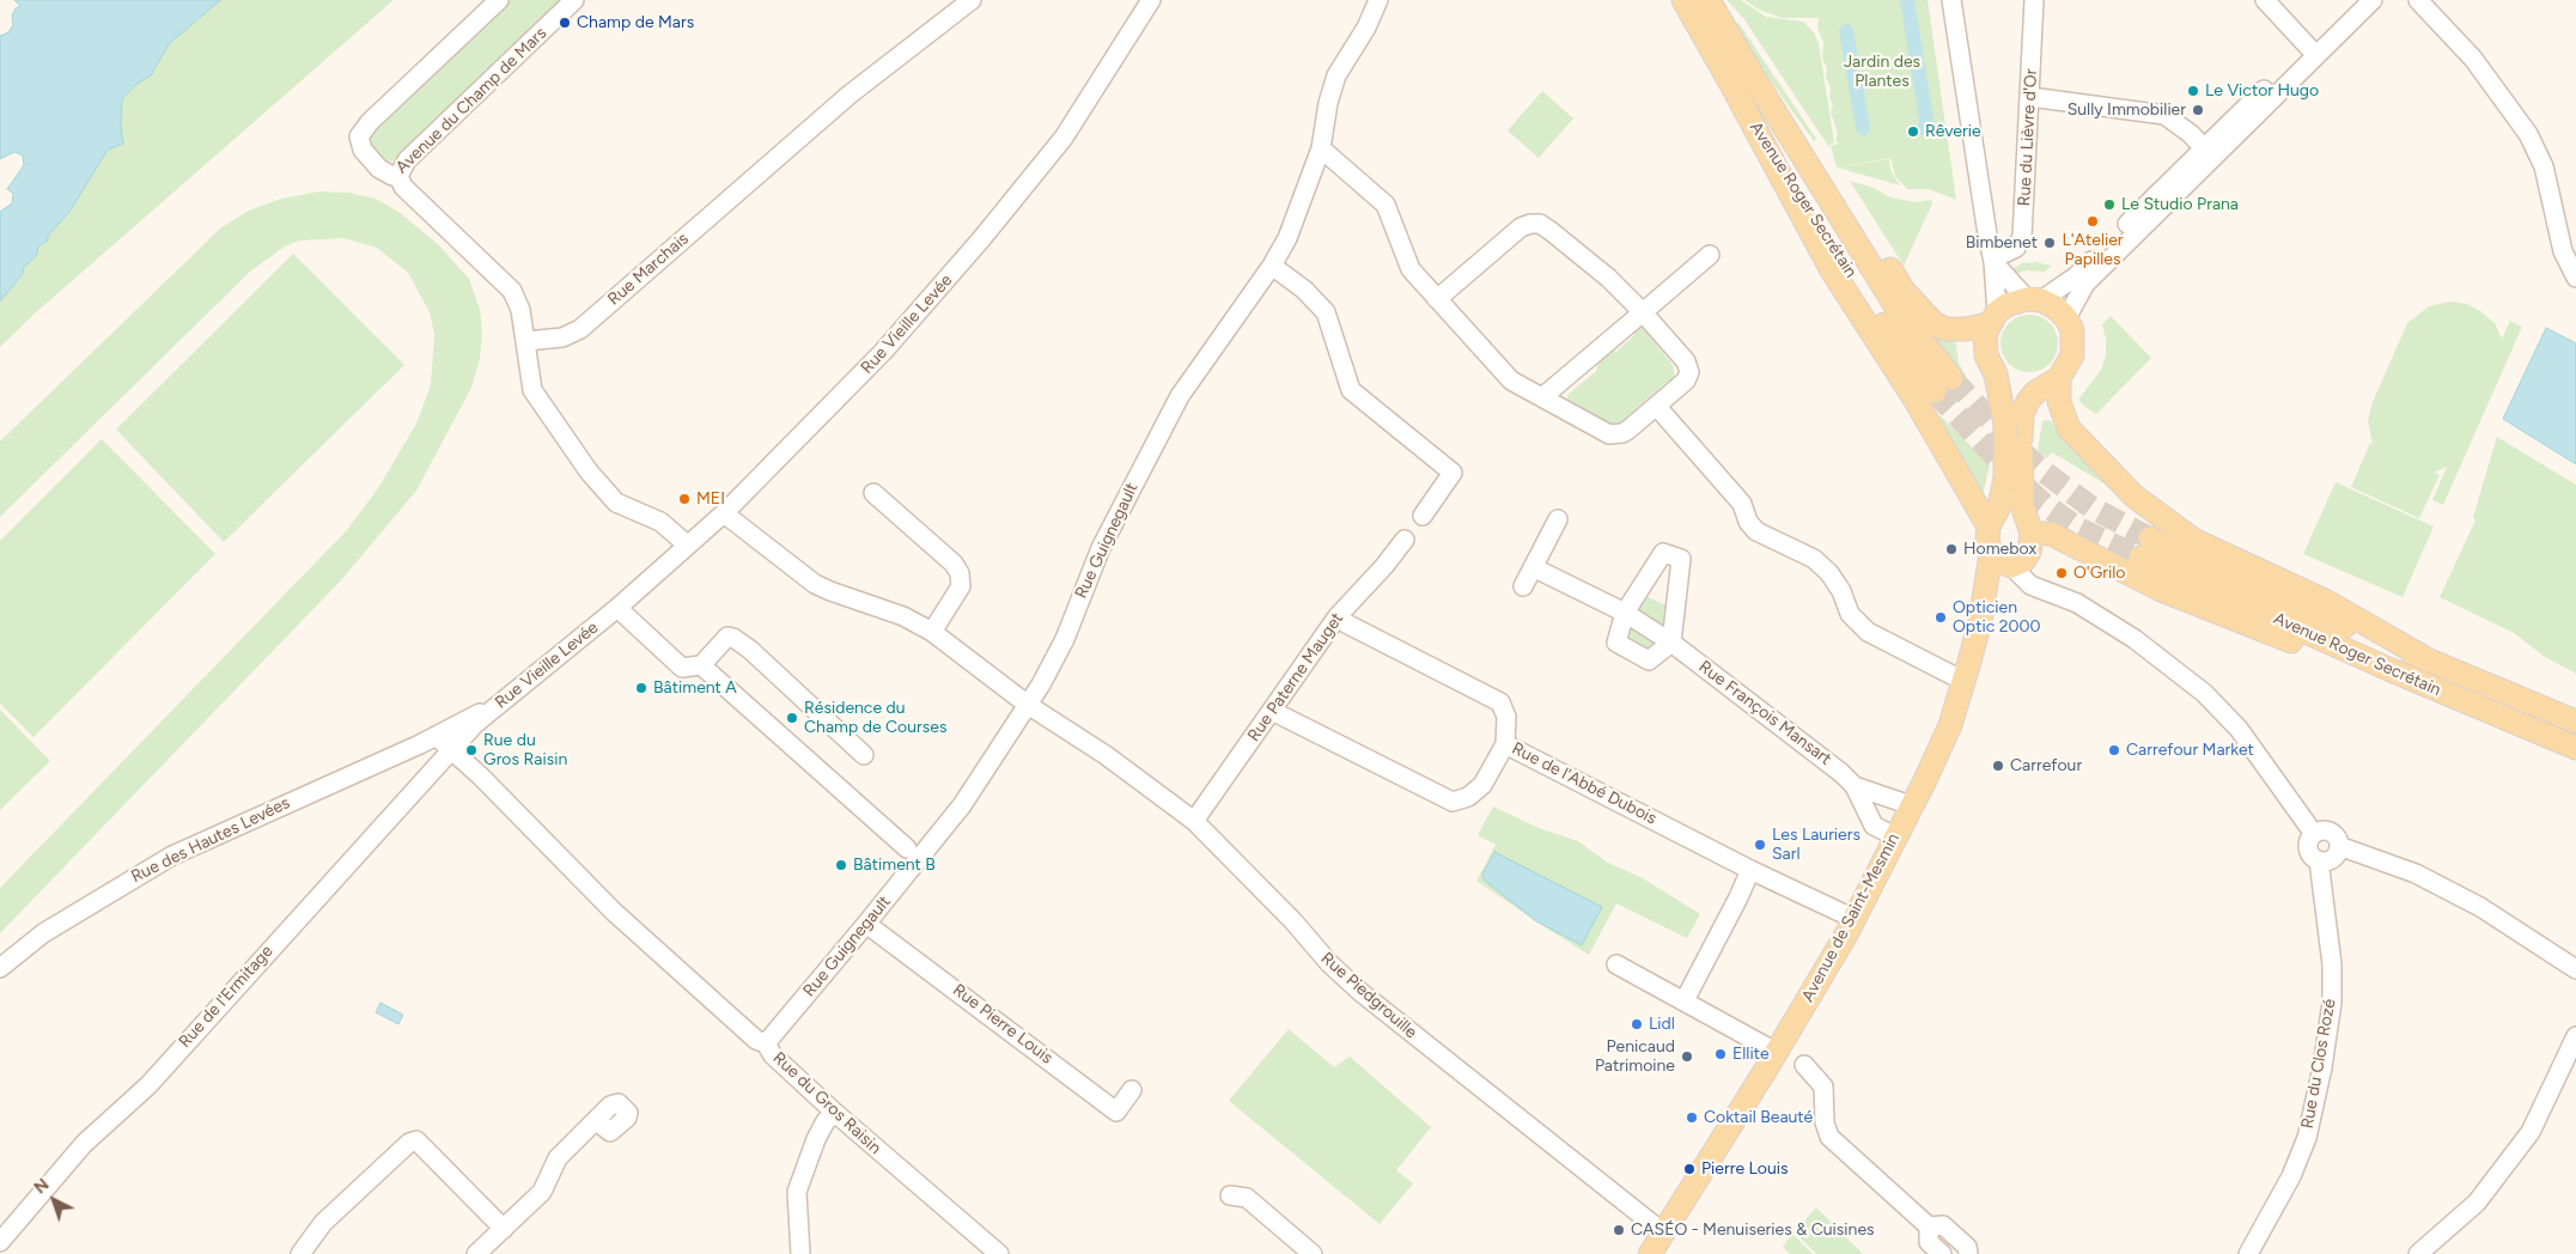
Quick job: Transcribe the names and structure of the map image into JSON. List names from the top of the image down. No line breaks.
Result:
{"streets":{"main road":["Avenue Roger Secrétain","Avenue de Saint-Mesmin"],"street":["Avenue du Champ de Mars","Rue du Lièvre d'Or","Rue Marchais","Rue Vieille Levée","Rue Guignegault","Rue Paterne Mauget","Rue François Mansart","Rue de l'Abbé Dubois","Rue des Hautes Levées","Rue Piedgrouille","Rue de l'Ermitage","Rue Pierre Louis","Rue du Clos Rozé","Rue du Gros Raisin"]},"crossings":[["Rue Vieille Levée","Rue des Hautes Levées"],["Rue Vieille Levée","Rue Piedgrouille"],["Rue Vieille Levée","Rue de l'Ermitage"],["Rue Vieille Levée","Rue du Gros Raisin"],["Rue Guignegault","Rue Piedgrouille"],["Rue Guignegault","Rue Pierre Louis"],["Rue Guignegault","Rue du Gros Raisin"],["Rue Paterne Mauget","Rue de l'Abbé Dubois"],["Rue Paterne Mauget","Rue Piedgrouille"],["Rue François Mansart","Avenue de Saint-Mesmin"],["Rue de l'Abbé Dubois","Avenue de Saint-Mesmin"],["Avenue de Saint-Mesmin","Rue Piedgrouille"],["Rue de l'Ermitage","Rue du Gros Raisin"]],"parks":["Jardin des Plantes"],"places":["Champ de Mars","Le Victor Hugo","Sully Immobilier","Rêverie","Le Studio Prana","L'Atelier Papilles","Bimbenet","MEI","Homebox","O'Grilo","Opticien Optic 2000","Bâtiment A","Résidence du Champ de Courses","Rue du Gros Raisin","Carrefour Market","Carrefour","Les Lauriers Sarl","Bâtiment B","Lidl","Ellite","Penicaud Patrimoine","Coktail Beauté","Pierre Louis","CASÉO - Menuiseries & Cuisines"],"north":"top left"}
